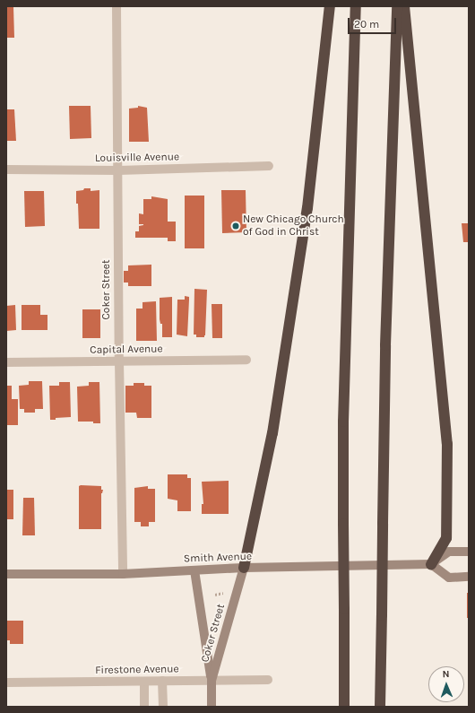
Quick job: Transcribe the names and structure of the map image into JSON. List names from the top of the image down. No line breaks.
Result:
{"streets":{"main road":["Coker Street","Smith Avenue"],"street":["Louisville Avenue","Capital Avenue","Firestone Avenue"]},"crossings":[["Louisville Avenue","Coker Street"],["Coker Street","Capital Avenue"],["Coker Street","Smith Avenue"],["Coker Street","Firestone Avenue"]],"places":["New Chicago Church of God in Christ"],"scale_bar":"20 m","north":"top"}
